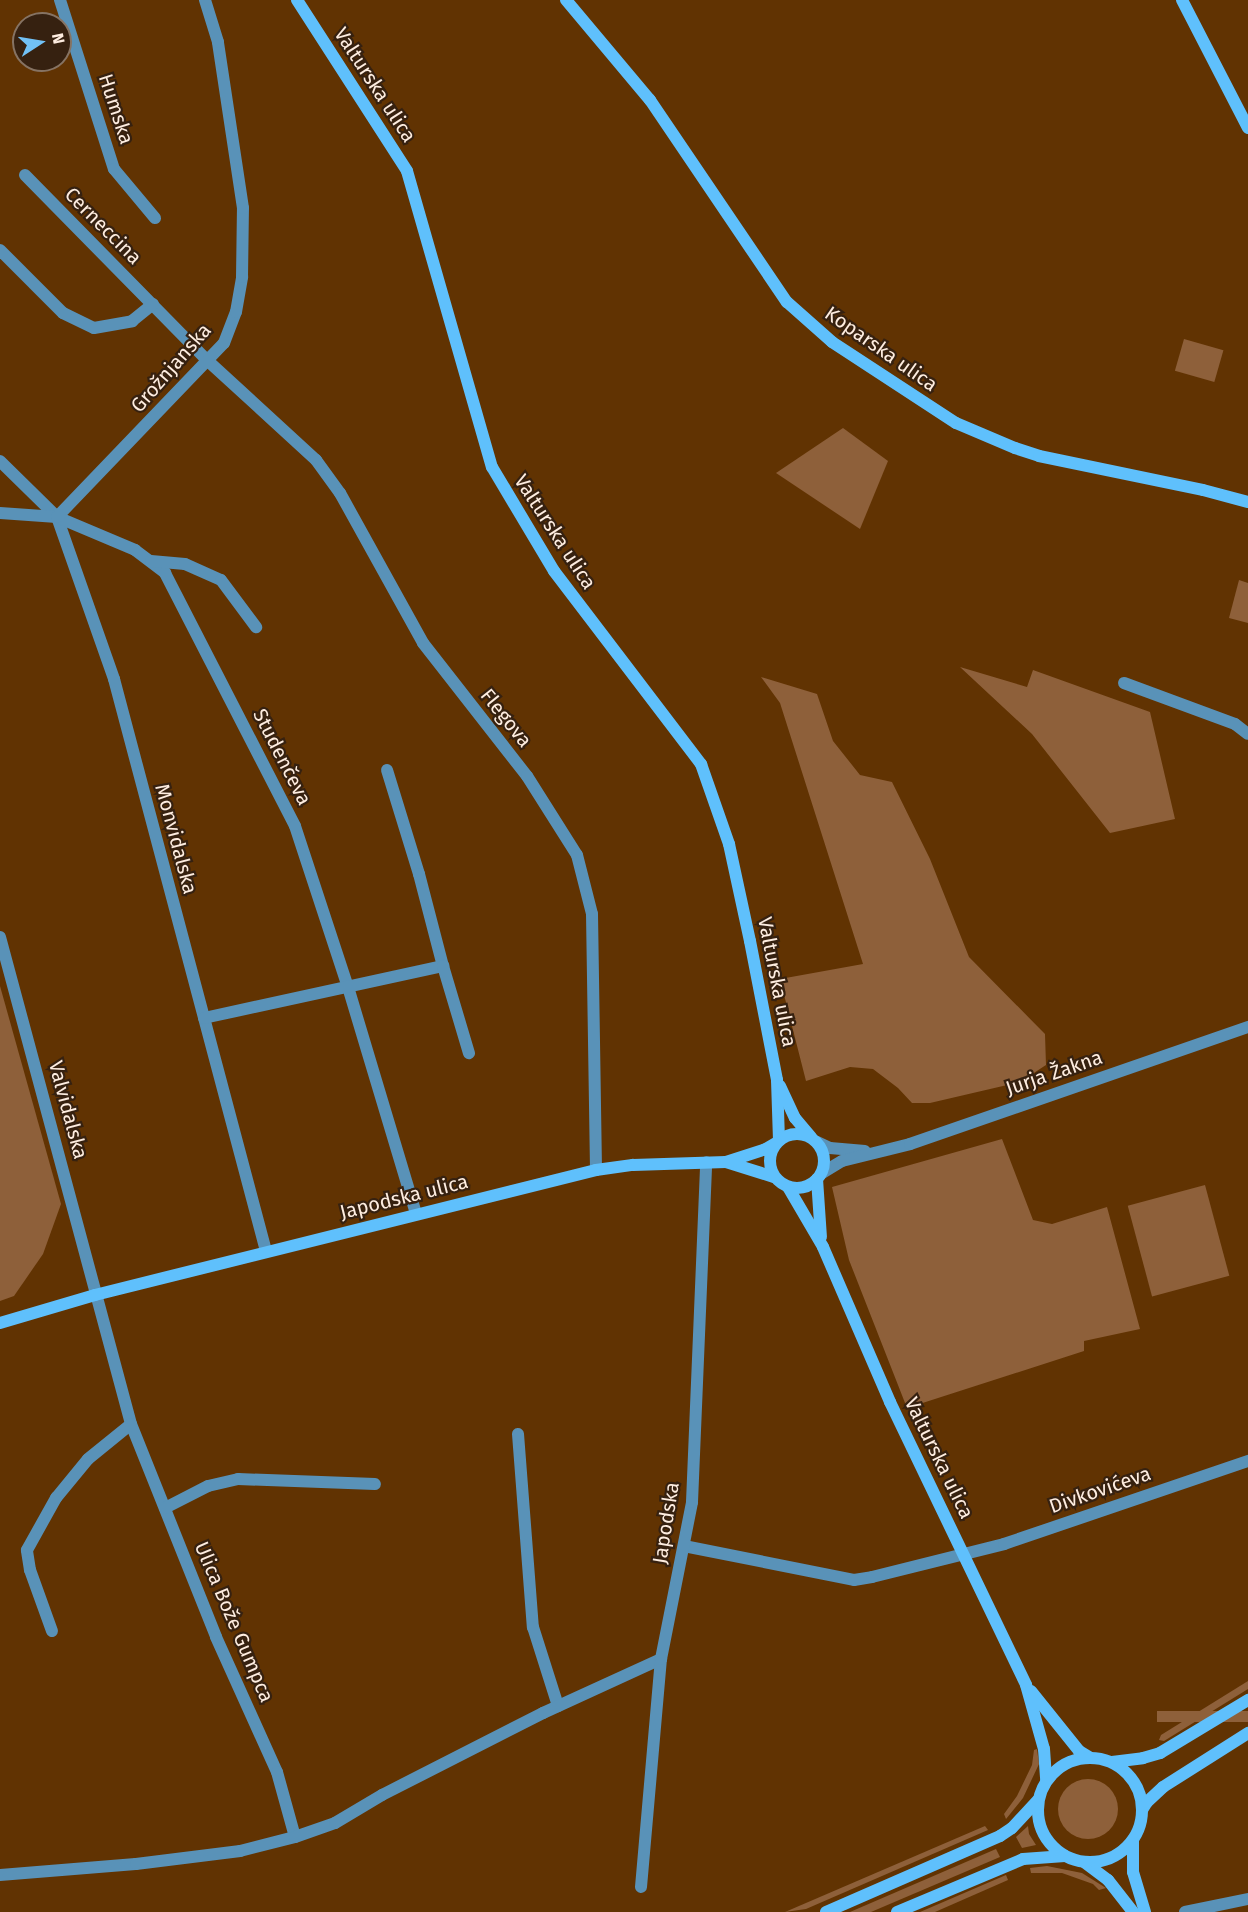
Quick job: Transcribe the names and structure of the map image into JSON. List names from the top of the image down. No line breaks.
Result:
{"streets":{"street":["Valturska ulica","Humska","Cerneccina","Koparska ulica","Grožnjanska","Flegova","Studenčeva","Monvidalska","Jurja Žakna","Valvidalska","Japodska ulica","Divkovićeva","Japodska","Ulica Bože Gumpca"]},"crossings":[["Valturska ulica","Jurja Žakna"],["Valturska ulica","Japodska ulica"],["Valturska ulica","Divkovićeva"],["Cerneccina","Grožnjanska"],["Cerneccina","Flegova"],["Grožnjanska","Flegova"],["Grožnjanska","Studenčeva"],["Grožnjanska","Monvidalska"],["Flegova","Japodska ulica"],["Studenčeva","Monvidalska"],["Studenčeva","Japodska ulica"],["Monvidalska","Japodska ulica"],["Jurja Žakna","Japodska ulica"],["Valvidalska","Japodska ulica"],["Japodska ulica","Japodska"],["Divkovićeva","Japodska"]],"north":"right"}
